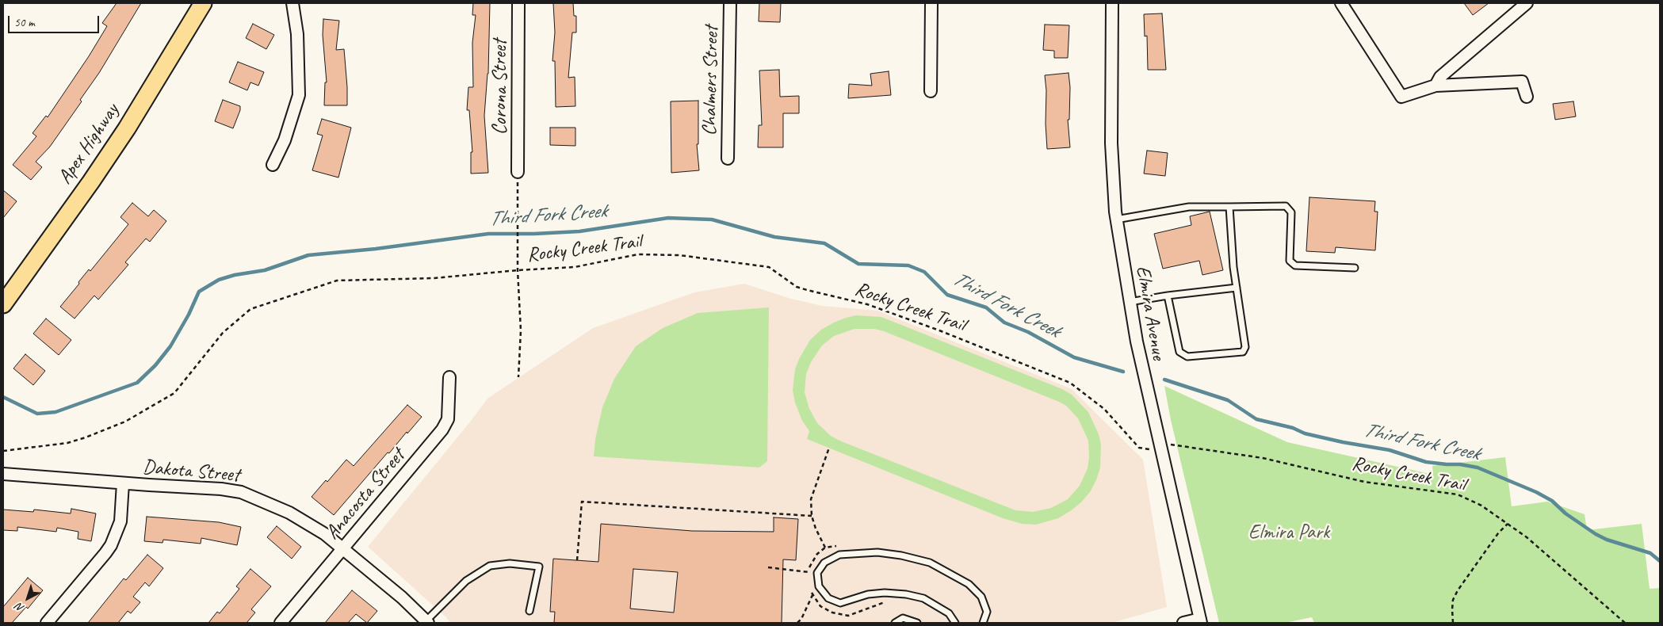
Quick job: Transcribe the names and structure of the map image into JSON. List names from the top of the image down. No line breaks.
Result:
{"streets":{"main road":["Apex Highway"],"street":["Chalmers Street","Corona Street","Elmira Avenue","Dakota Street","Anacosta Street"],"path":["Rocky Creek Trail"]},"crossings":[["Dakota Street","Anacosta Street"]],"water":["Third Fork Creek"],"parks":["Elmira Park"],"scale_bar":"50 m","north":"bottom left"}
